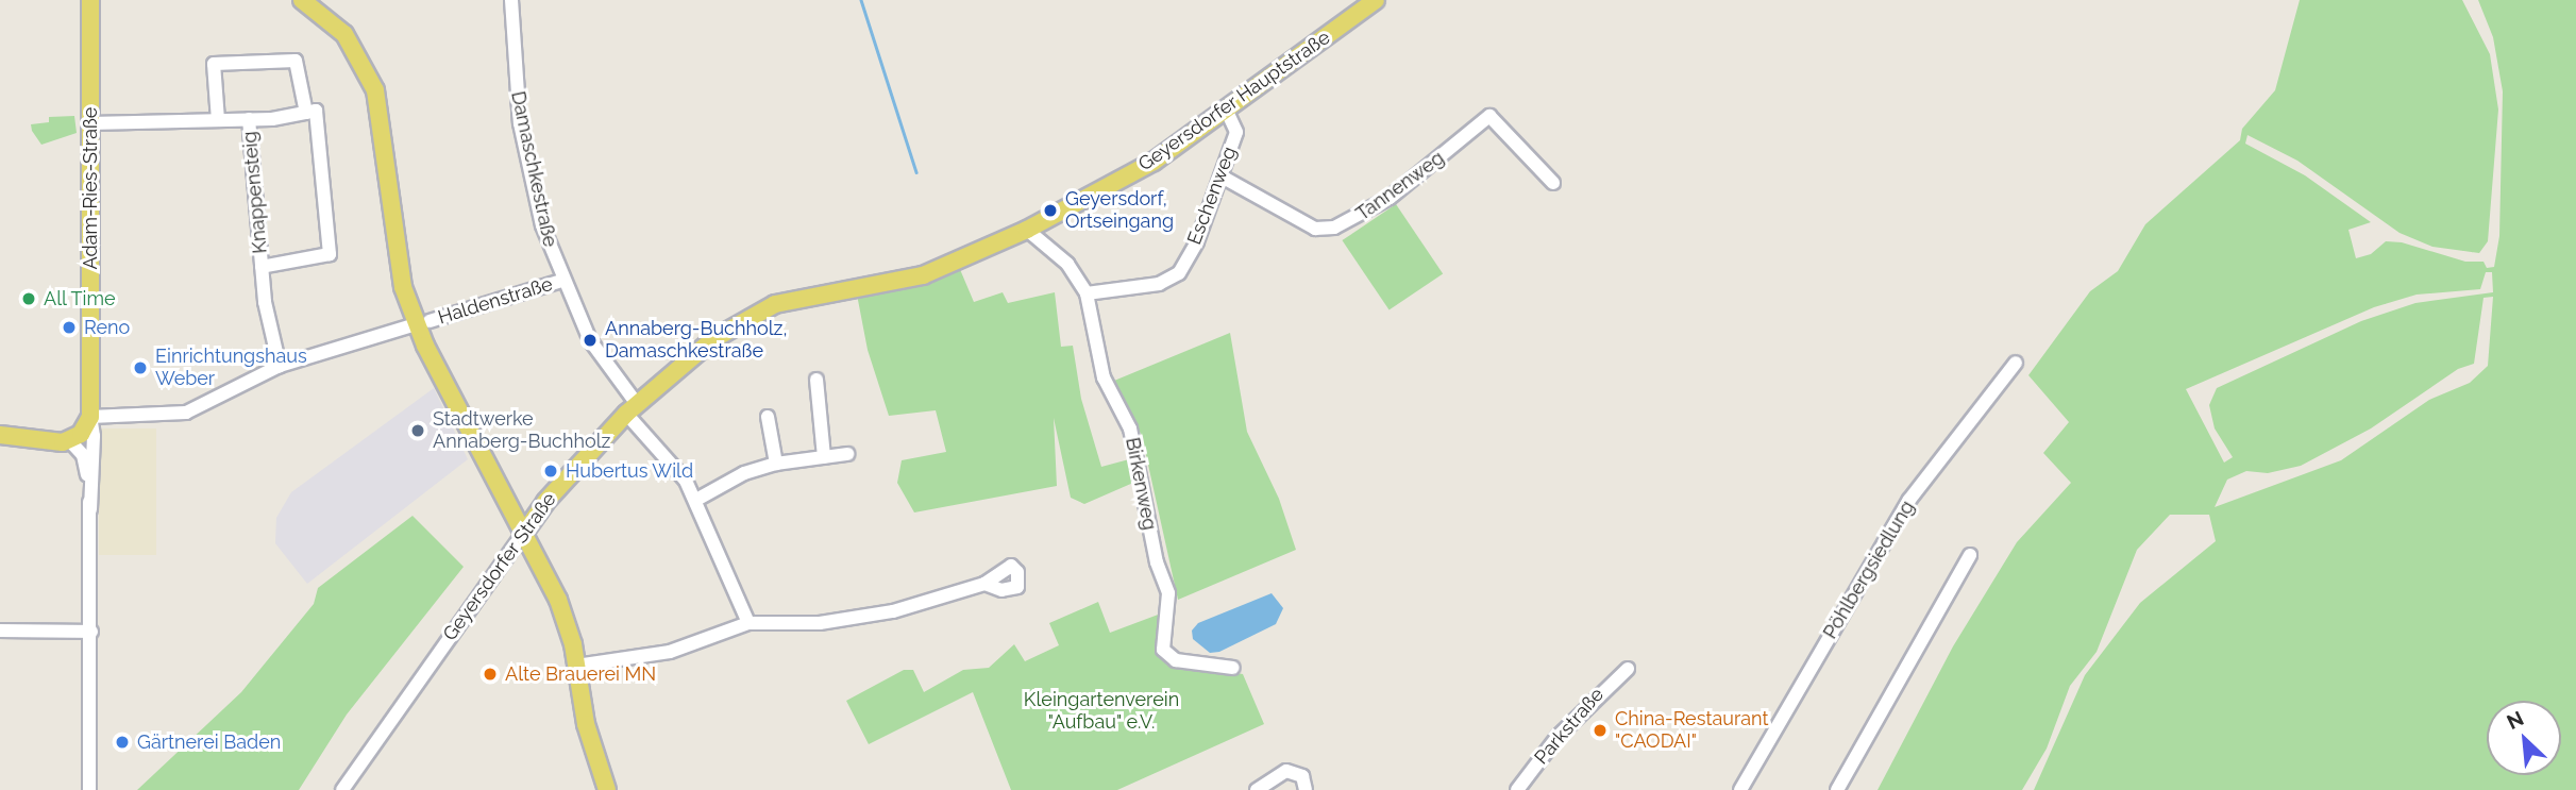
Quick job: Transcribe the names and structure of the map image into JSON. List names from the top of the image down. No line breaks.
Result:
{"streets":{"main road":["Geyersdorfer Hauptstraße","Adam-Ries-Straße","Geyersdorfer Straße"],"street":["Damaschkestraße","Tannenweg","Knappensteig","Eschenweg","Haldenstraße","Birkenweg","Pöhlbergsiedlung","Parkstraße"]},"crossings":[["Geyersdorfer Hauptstraße","Eschenweg"],["Geyersdorfer Hauptstraße","Birkenweg"],["Geyersdorfer Hauptstraße","Geyersdorfer Straße"],["Damaschkestraße","Haldenstraße"],["Damaschkestraße","Geyersdorfer Straße"],["Tannenweg","Eschenweg"],["Adam-Ries-Straße","Knappensteig"],["Adam-Ries-Straße","Haldenstraße"],["Knappensteig","Haldenstraße"],["Eschenweg","Birkenweg"]],"parks":["Kleingartenverein \"Aufbau\" e.V."],"places":["Geyersdorf, Ortseingang","All Time","Reno","Annaberg-Buchholz, Damaschkestraße","Einrichtungshaus Weber","Stadtwerke Annaberg-Buchholz","Hubertus Wild","Alte Brauerei MN","China-Restaurant \"CAODAI\"","Gärtnerei Baden"],"north":"top left"}
